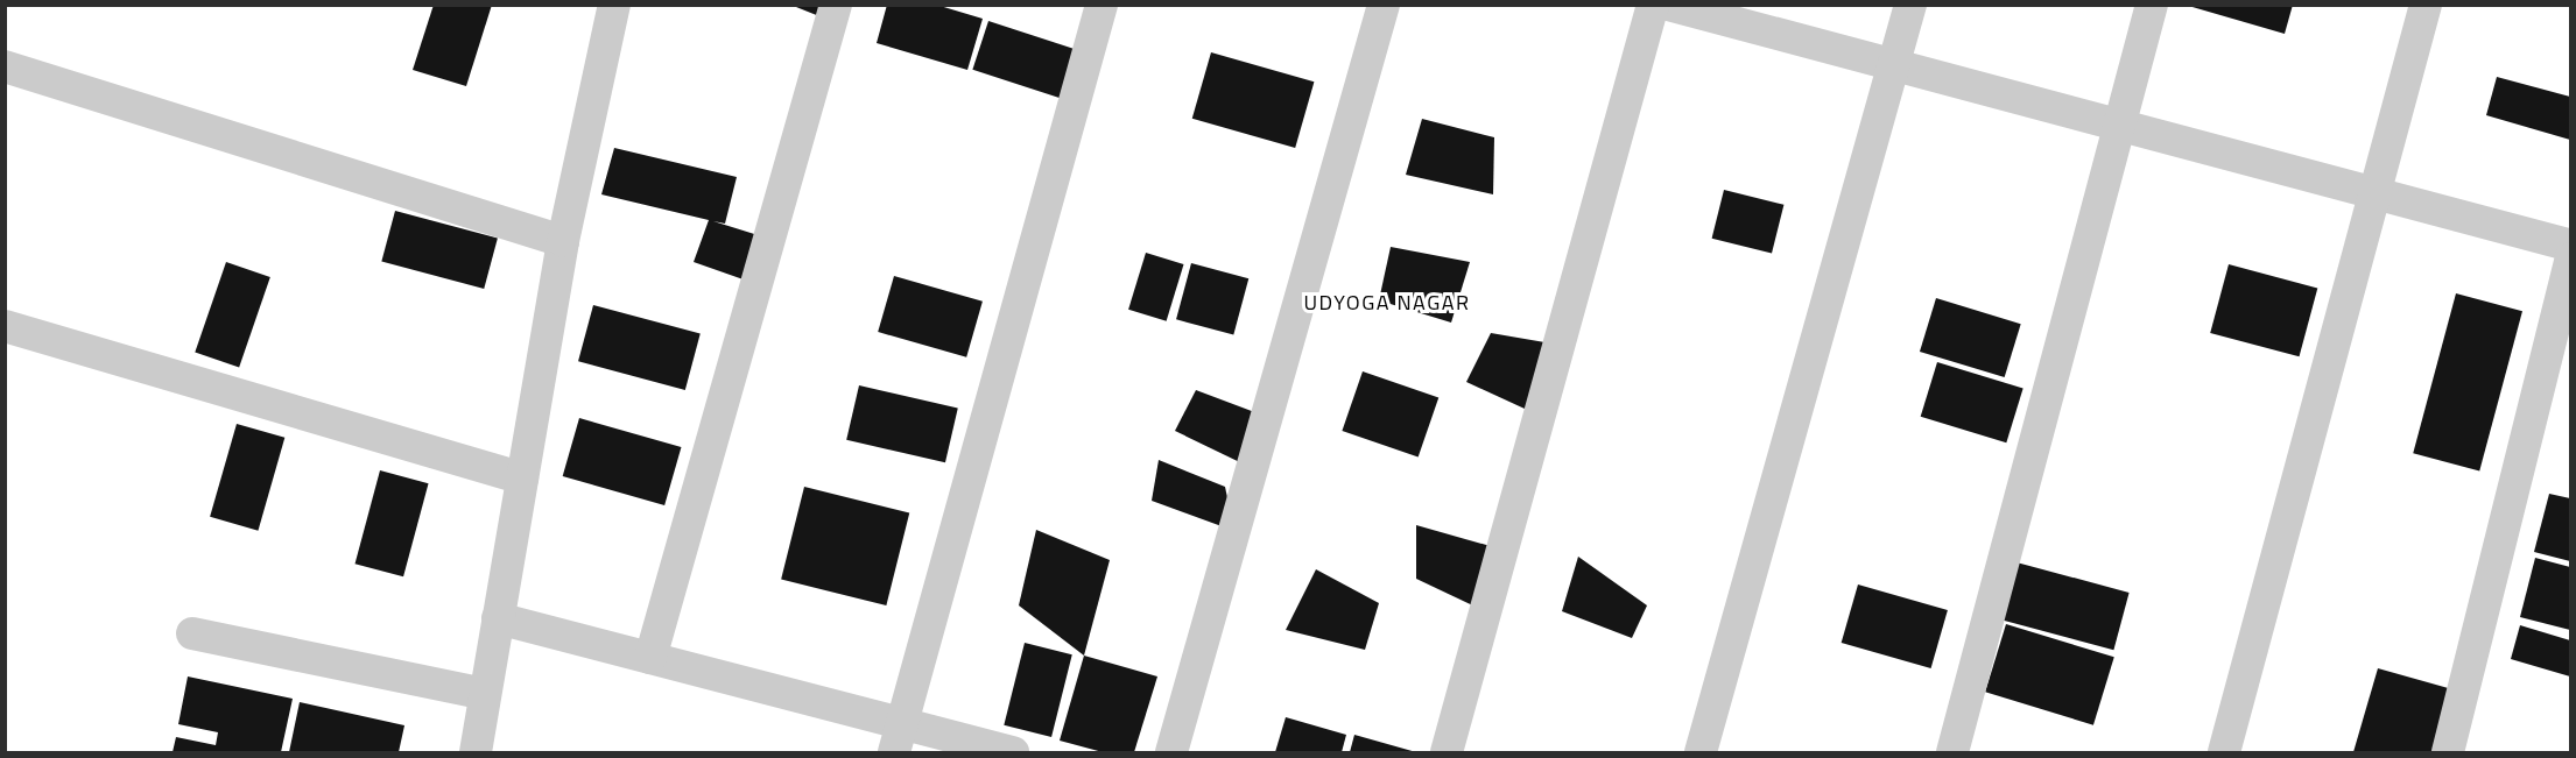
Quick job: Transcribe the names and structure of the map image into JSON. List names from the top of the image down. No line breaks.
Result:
{"districts":["UDYOGA NAGAR"]}
